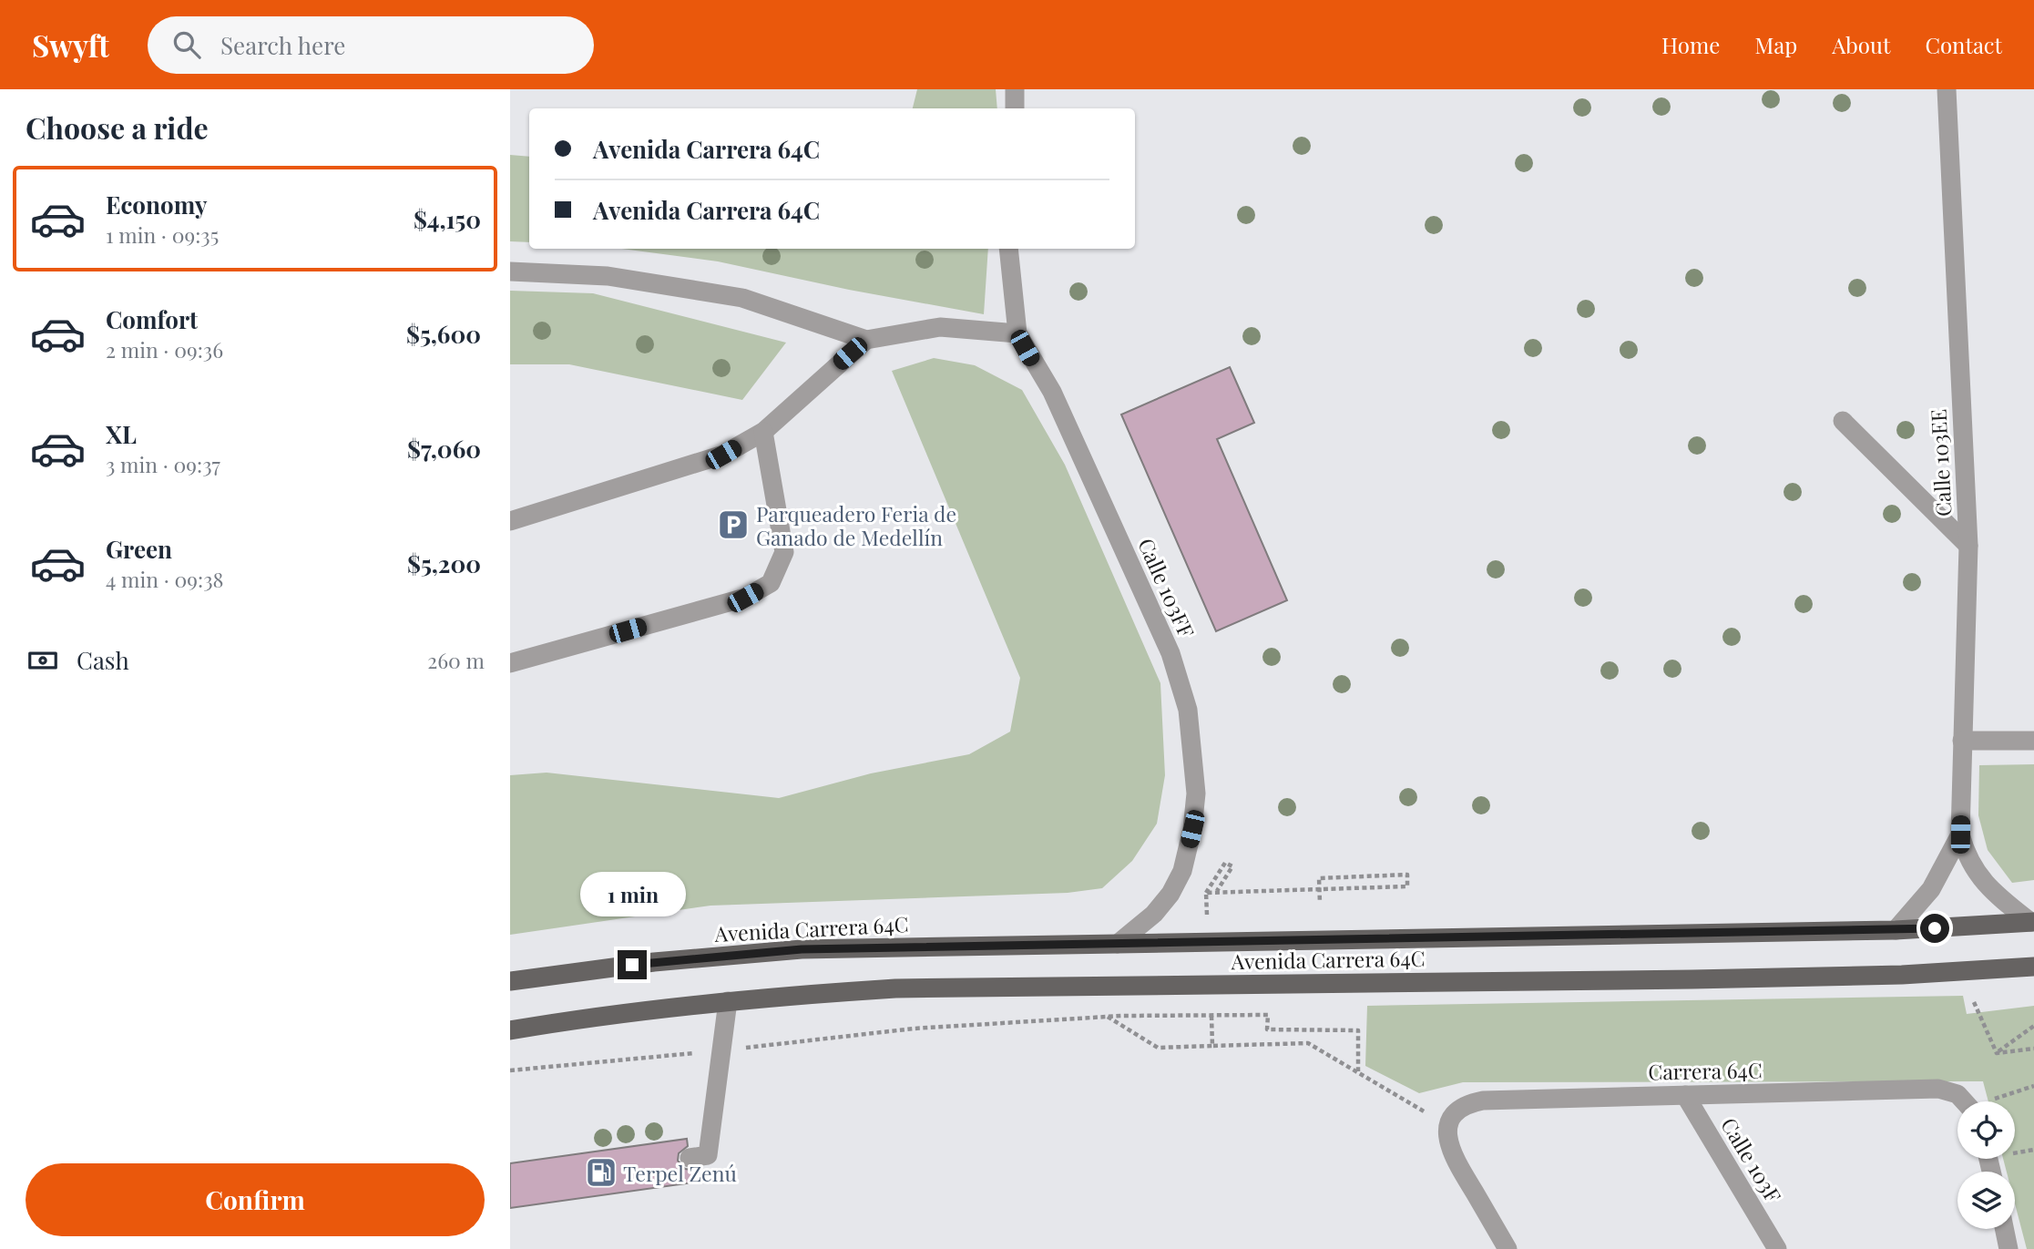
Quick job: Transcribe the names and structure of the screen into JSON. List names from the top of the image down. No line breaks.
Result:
{"streets":{"main road":["Avenida Carrera 64C"],"street":["Calle 103EE","Calle 103FF","Carrera 64C","Calle 103F"]},"crossings":[["Calle 103EE","Avenida Carrera 64C"],["Calle 103FF","Avenida Carrera 64C"],["Carrera 64C","Calle 103F"]],"places":{"parking":["Parqueadero Feria de Ganado de Medellín"],"fuel station":["Terpel Zenú"]},"page":{"header":"Swyft","search":"Search here","nav":["Home","Map","About","Contact"],"heading":"Choose a ride","banner":["Avenida Carrera 64C","Avenida Carrera 64C"],"list":[{"name":"Economy","note":"1 min · 09:35","value":"$4,150"},{"name":"Comfort","note":"2 min · 09:36","value":"$5,600"},{"name":"XL","note":"3 min · 09:37","value":"$7,060"},{"name":"Green","note":"4 min · 09:38","value":"$5,200"}],"pay":["Cash","260 m"],"bubble":"1 min","buttons":"Confirm"}}
